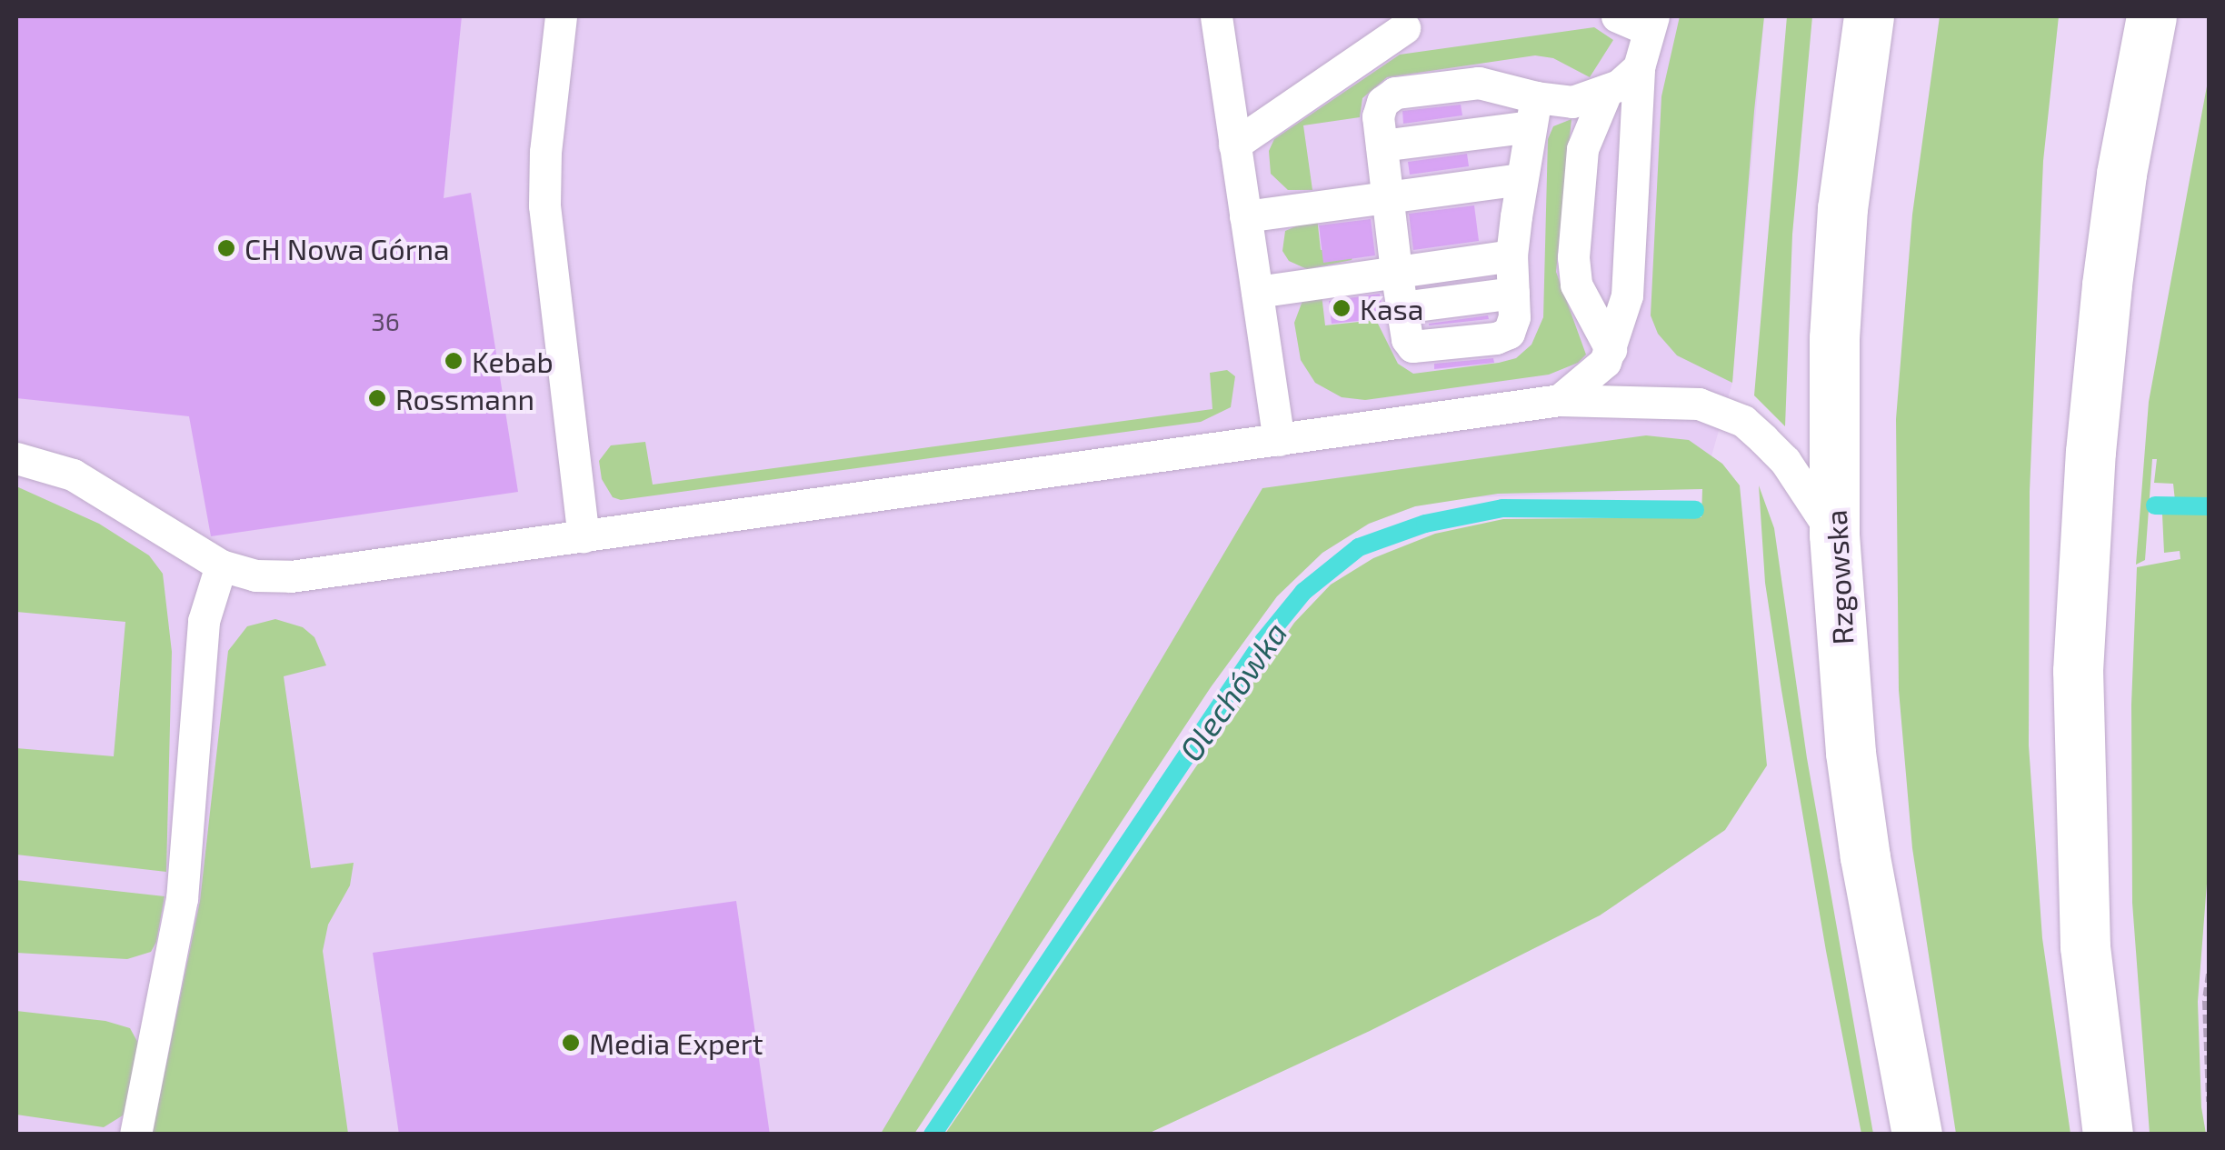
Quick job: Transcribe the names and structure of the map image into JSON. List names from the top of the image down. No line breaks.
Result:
{"streets":{"main road":["Rzgowska"]},"water":["Olechówka"],"places":["CH Nowa Górna","Kasa","Kebab","Rossmann","Media Expert"],"house_numbers":["36"]}
